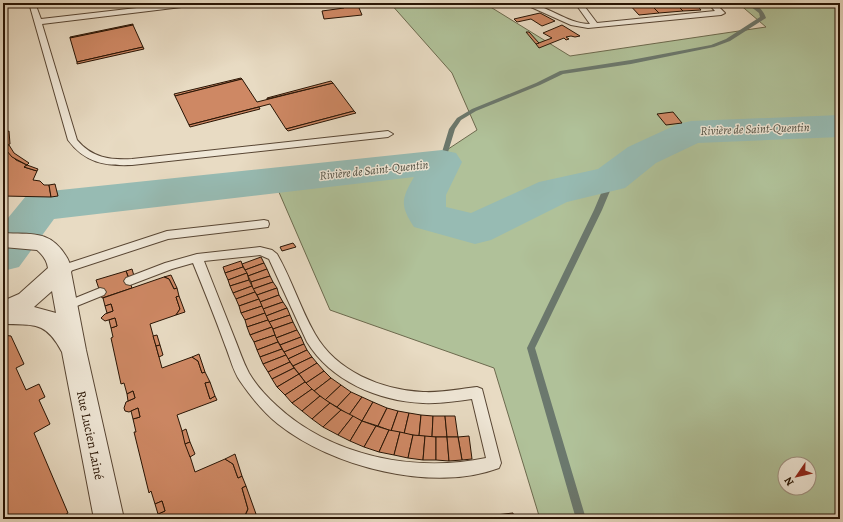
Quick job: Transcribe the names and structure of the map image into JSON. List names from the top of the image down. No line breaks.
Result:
{"streets":{"street":["Rue Lucien Lainé"]},"water":["Rivière de Saint-Quentin"],"north":"bottom left"}
